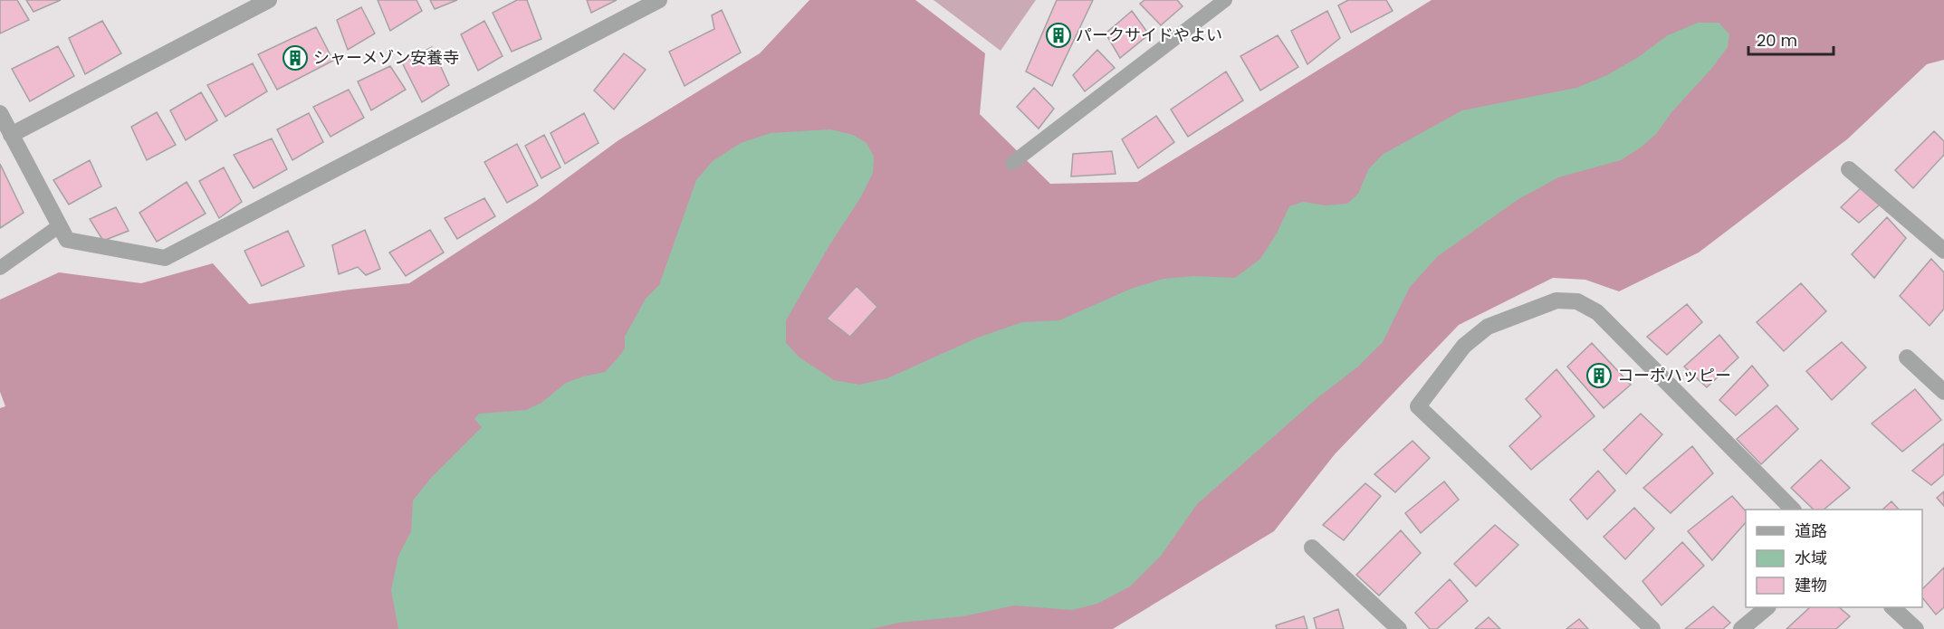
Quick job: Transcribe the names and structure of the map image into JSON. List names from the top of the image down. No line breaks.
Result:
{"places":{"building":["パークサイドやよい","シャーメゾン安養寺","コーポハッピー"]},"legend":["道路","水域","建物"],"scale_bar":"20 m"}
